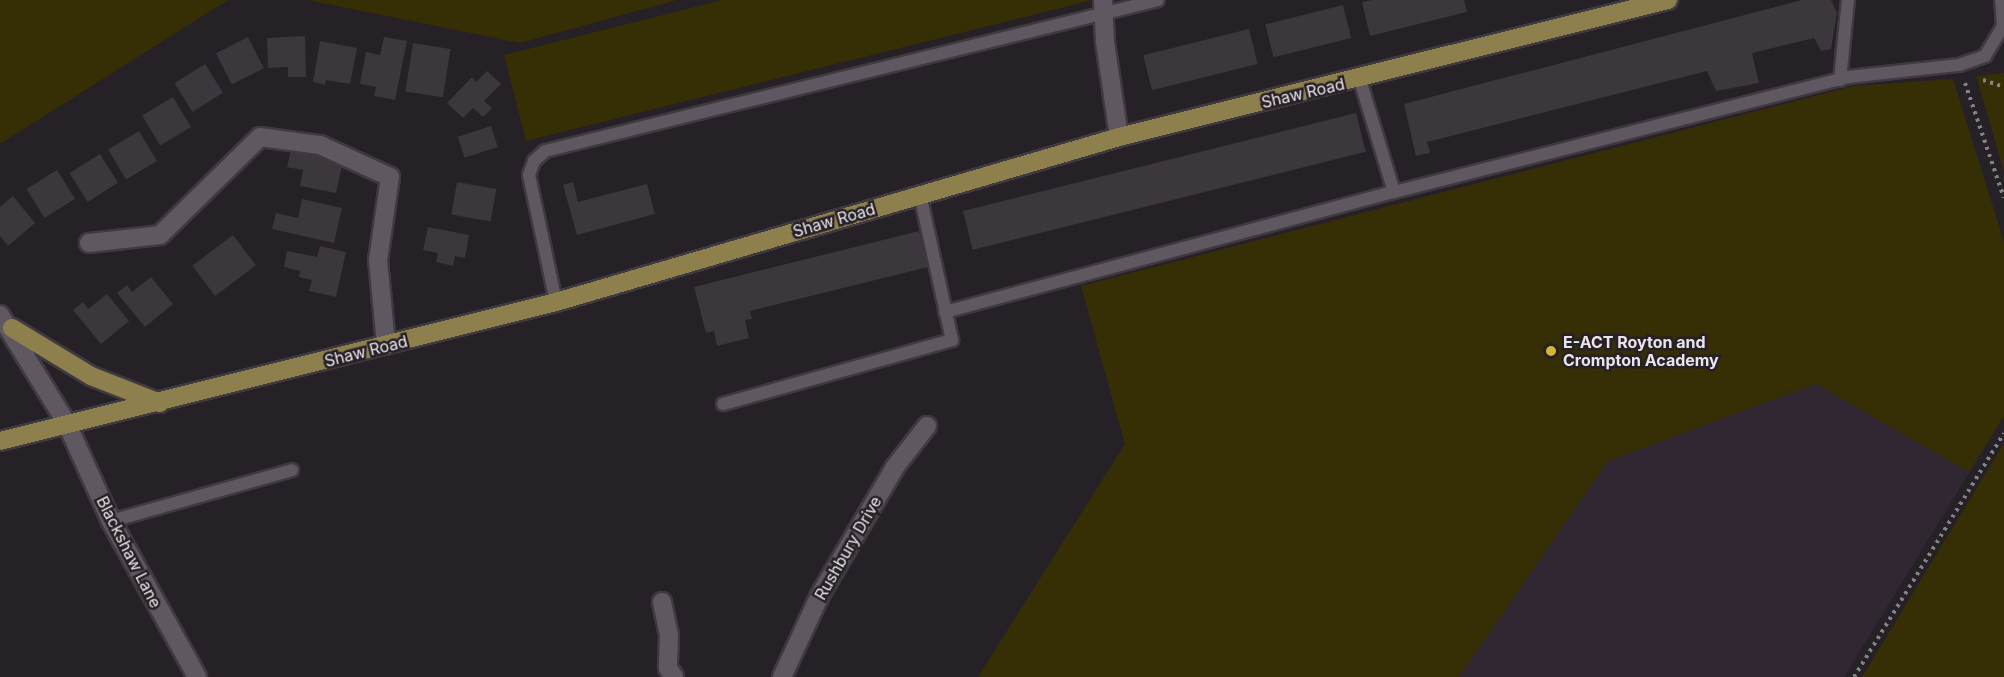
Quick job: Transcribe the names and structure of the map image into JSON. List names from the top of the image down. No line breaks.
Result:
{"streets":{"main road":["Shaw Road"],"street":["Rushbury Drive","Blackshaw Lane"]},"crossings":[["Shaw Road","Blackshaw Lane"]],"places":["E-ACT Royton and Crompton Academy"]}
